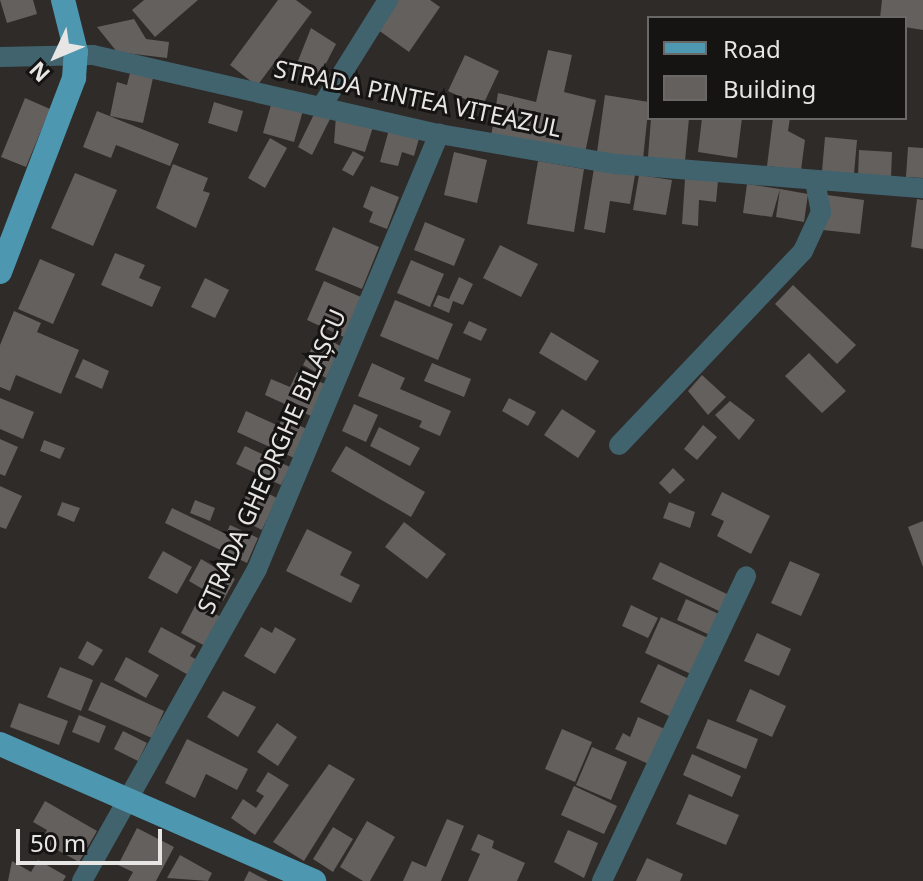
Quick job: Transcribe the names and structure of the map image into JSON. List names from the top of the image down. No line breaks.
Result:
{"streets":{"street":["STRADA PINTEA VITEAZUL","STRADA GHEORGHE BILAȘCU"]},"crossings":[["STRADA PINTEA VITEAZUL","STRADA GHEORGHE BILAȘCU"]],"legend":["Road","Building"],"scale_bar":"50 m","north":"bottom left"}
